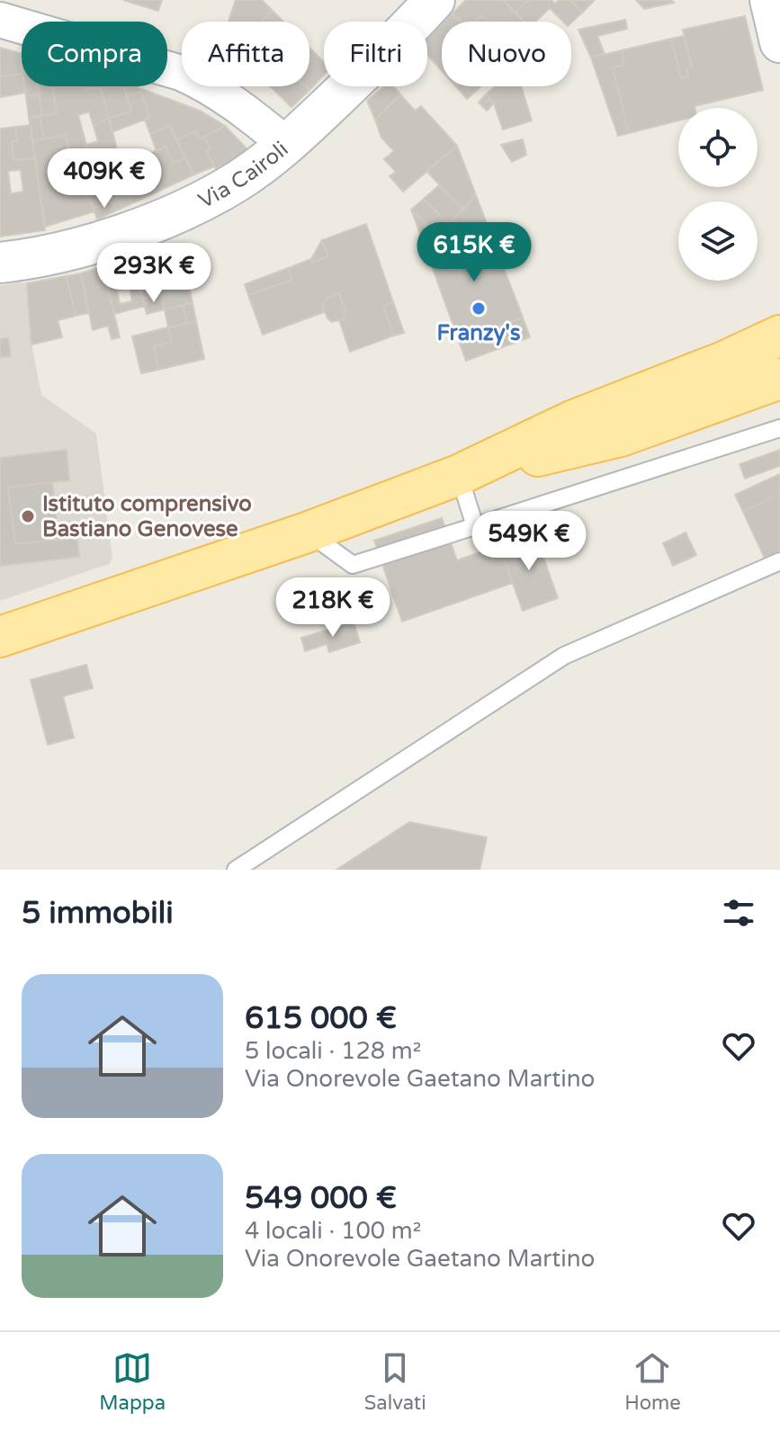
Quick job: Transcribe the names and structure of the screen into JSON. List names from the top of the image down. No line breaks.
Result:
{"streets":{"street":["Via Cairoli"]},"places":["Franzy's","Istituto comprensivo Bastiano Genovese"],"page":{"chip":["Compra","Affitta","Filtri","Nuovo"],"price":["409K €","615K €","293K €","549K €","218K €"],"heading":"5 immobili","list":[{"name":"615 000 €","note":"5 locali · 128 m² · Via Onorevole Gaetano Martino"},{"name":"549 000 €","note":"4 locali · 100 m² · Via Onorevole Gaetano Martino"}],"tabs":["Mappa","Salvati","Home"]}}
